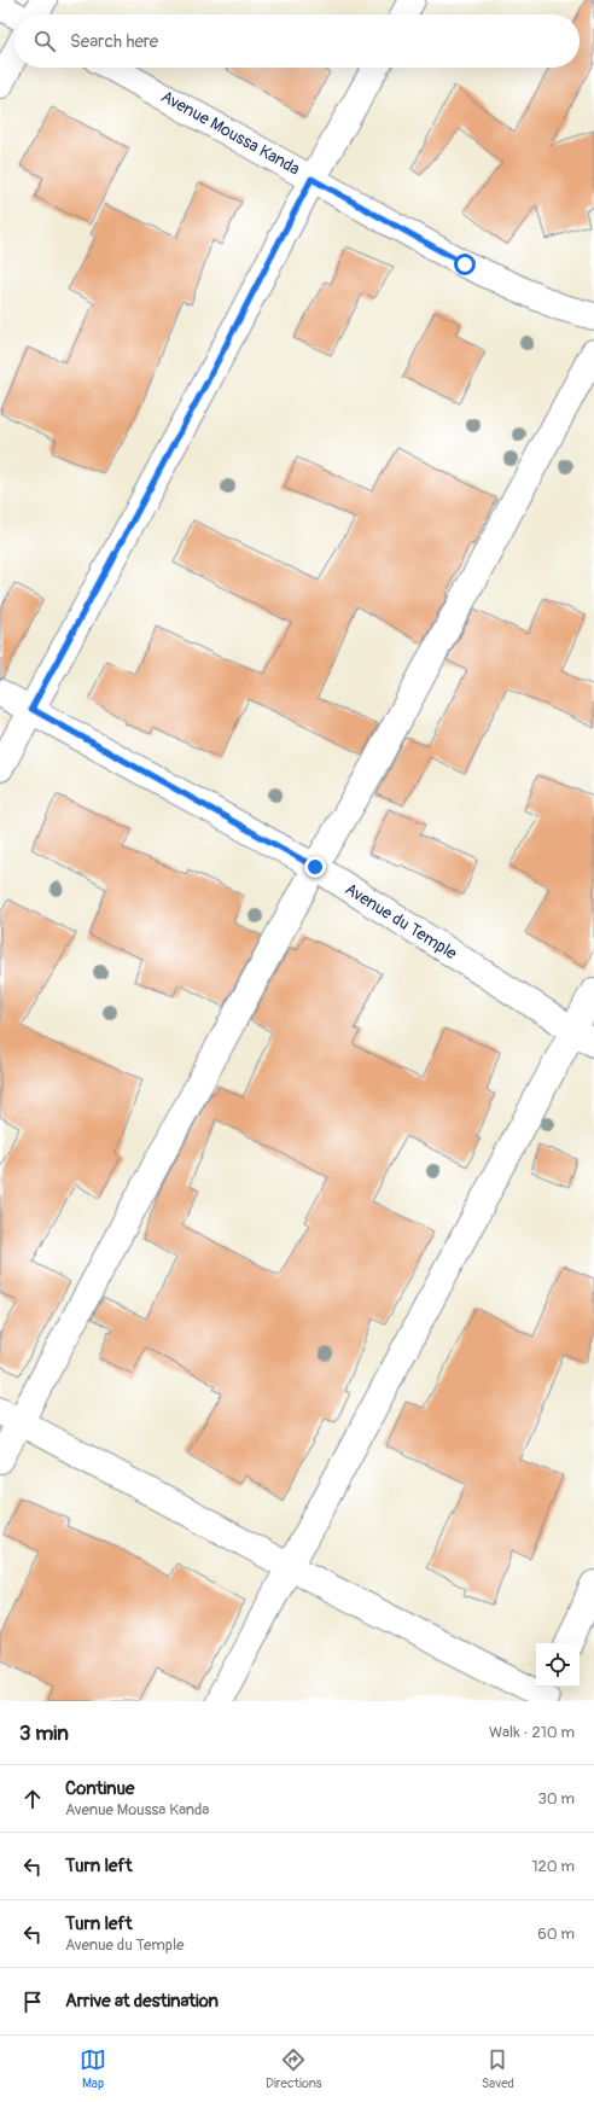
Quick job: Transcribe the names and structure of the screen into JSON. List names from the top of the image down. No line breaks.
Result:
{"streets":{"street":["Avenue Moussa Kanda","Avenue du Temple"]},"page":{"search":"Search here","heading":["3 min","Walk · 210 m"],"list":[["Continue","Avenue Moussa Kanda","30 m"],["Turn left","120 m"],["Turn left","Avenue du Temple","60 m"],"Arrive at destination"],"nav":["Map","Directions","Saved"]}}
